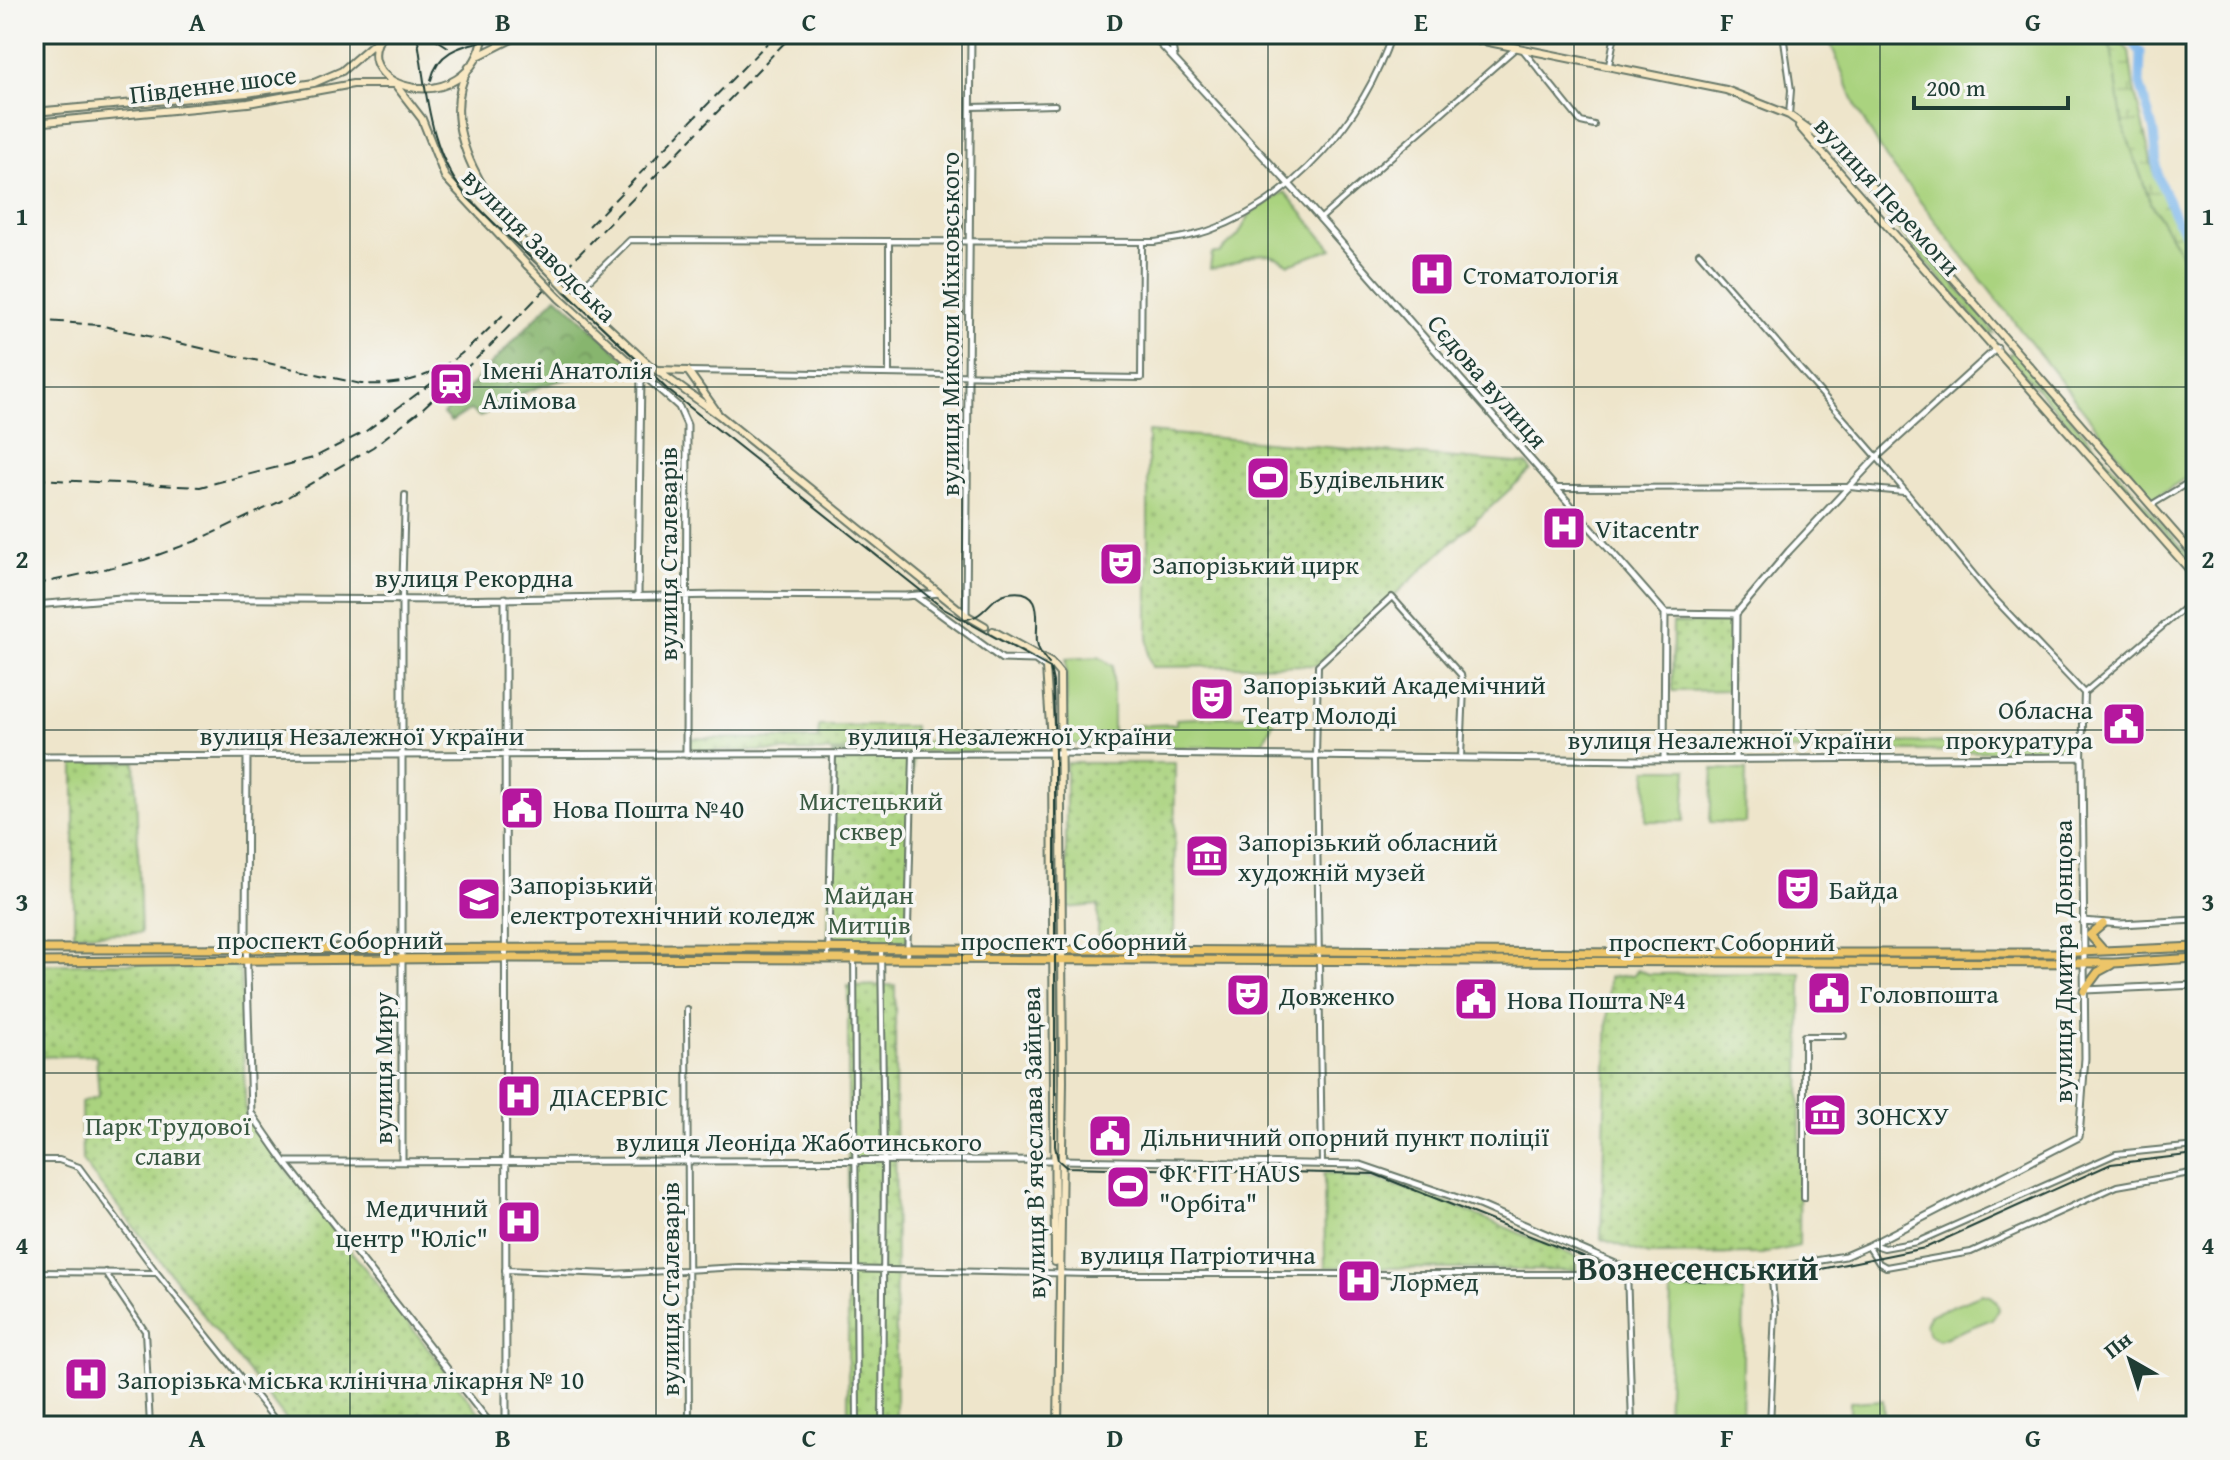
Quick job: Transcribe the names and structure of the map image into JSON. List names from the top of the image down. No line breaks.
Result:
{"streets":{"main road":["Південне шосе","вулиця Перемоги","вулиця Заводська","проспект Соборний","вулиця Вʼячеслава Зайцева"],"street":["вулиця Миколи Міхновського","Сєдова вулиця","вулиця Сталеварів","вулиця Рекордна","вулиця Незалежної України","вулиця Дмитра Донцова","вулиця Миру","вулиця Леоніда Жаботинського","вулиця Патріотична"]},"crossings":[["Південне шосе","вулиця Заводська"],["вулиця Заводська","вулиця Миколи Міхновського"],["вулиця Заводська","вулиця Сталеварів"],["вулиця Заводська","вулиця Рекордна"],["вулиця Сталеварів","вулиця Рекордна"],["вулиця Сталеварів","вулиця Незалежної України"],["вулиця Сталеварів","вулиця Леоніда Жаботинського"],["вулиця Сталеварів","вулиця Патріотична"],["вулиця Рекордна","вулиця Миру"],["вулиця Незалежної України","вулиця Дмитра Донцова"],["вулиця Незалежної України","вулиця Миру"],["вулиця Незалежної України","вулиця Вʼячеслава Зайцева"],["проспект Соборний","вулиця Дмитра Донцова"],["проспект Соборний","вулиця Миру"],["проспект Соборний","вулиця Вʼячеслава Зайцева"],["вулиця Дмитра Донцова","вулиця Патріотична"],["вулиця Миру","вулиця Леоніда Жаботинського"],["вулиця Леоніда Жаботинського","вулиця Вʼячеслава Зайцева"],["вулиця Леоніда Жаботинського","вулиця Патріотична"],["вулиця Вʼячеслава Зайцева","вулиця Патріотична"]],"districts":["Вознесенський"],"parks":["Мистецький сквер","Майдан Митців","Парк Трудової слави"],"places":{"hospital":["Стоматологія","Vitacentr","ДІАСЕРВІС","Медичний центр \"Юліс\"","Лормед","Запорізька міська клінічна лікарня № 10"],"station":["Імені Анатолія Алімова"],"sports":["Будівельник","ФК FIT HAUS \"Орбіта\""],"theatre":["Запорізький цирк","Запорізький Академічний Театр Молоді","Байда","Довженко"],"public building":["Обласна прокуратура","Нова Пошта №40","Головпошта","Нова Пошта №4","Дільничний опорний пункт поліції"],"museum":["Запорізький обласний художній музей","ЗОНСХУ"],"school or university":["Запорізький електротехнічний коледж"]},"scale_bar":"200 m","north":"top left","grid":{"columns":["A","B","C","D","E","F","G"],"rows":["1","2","3","4"]}}
